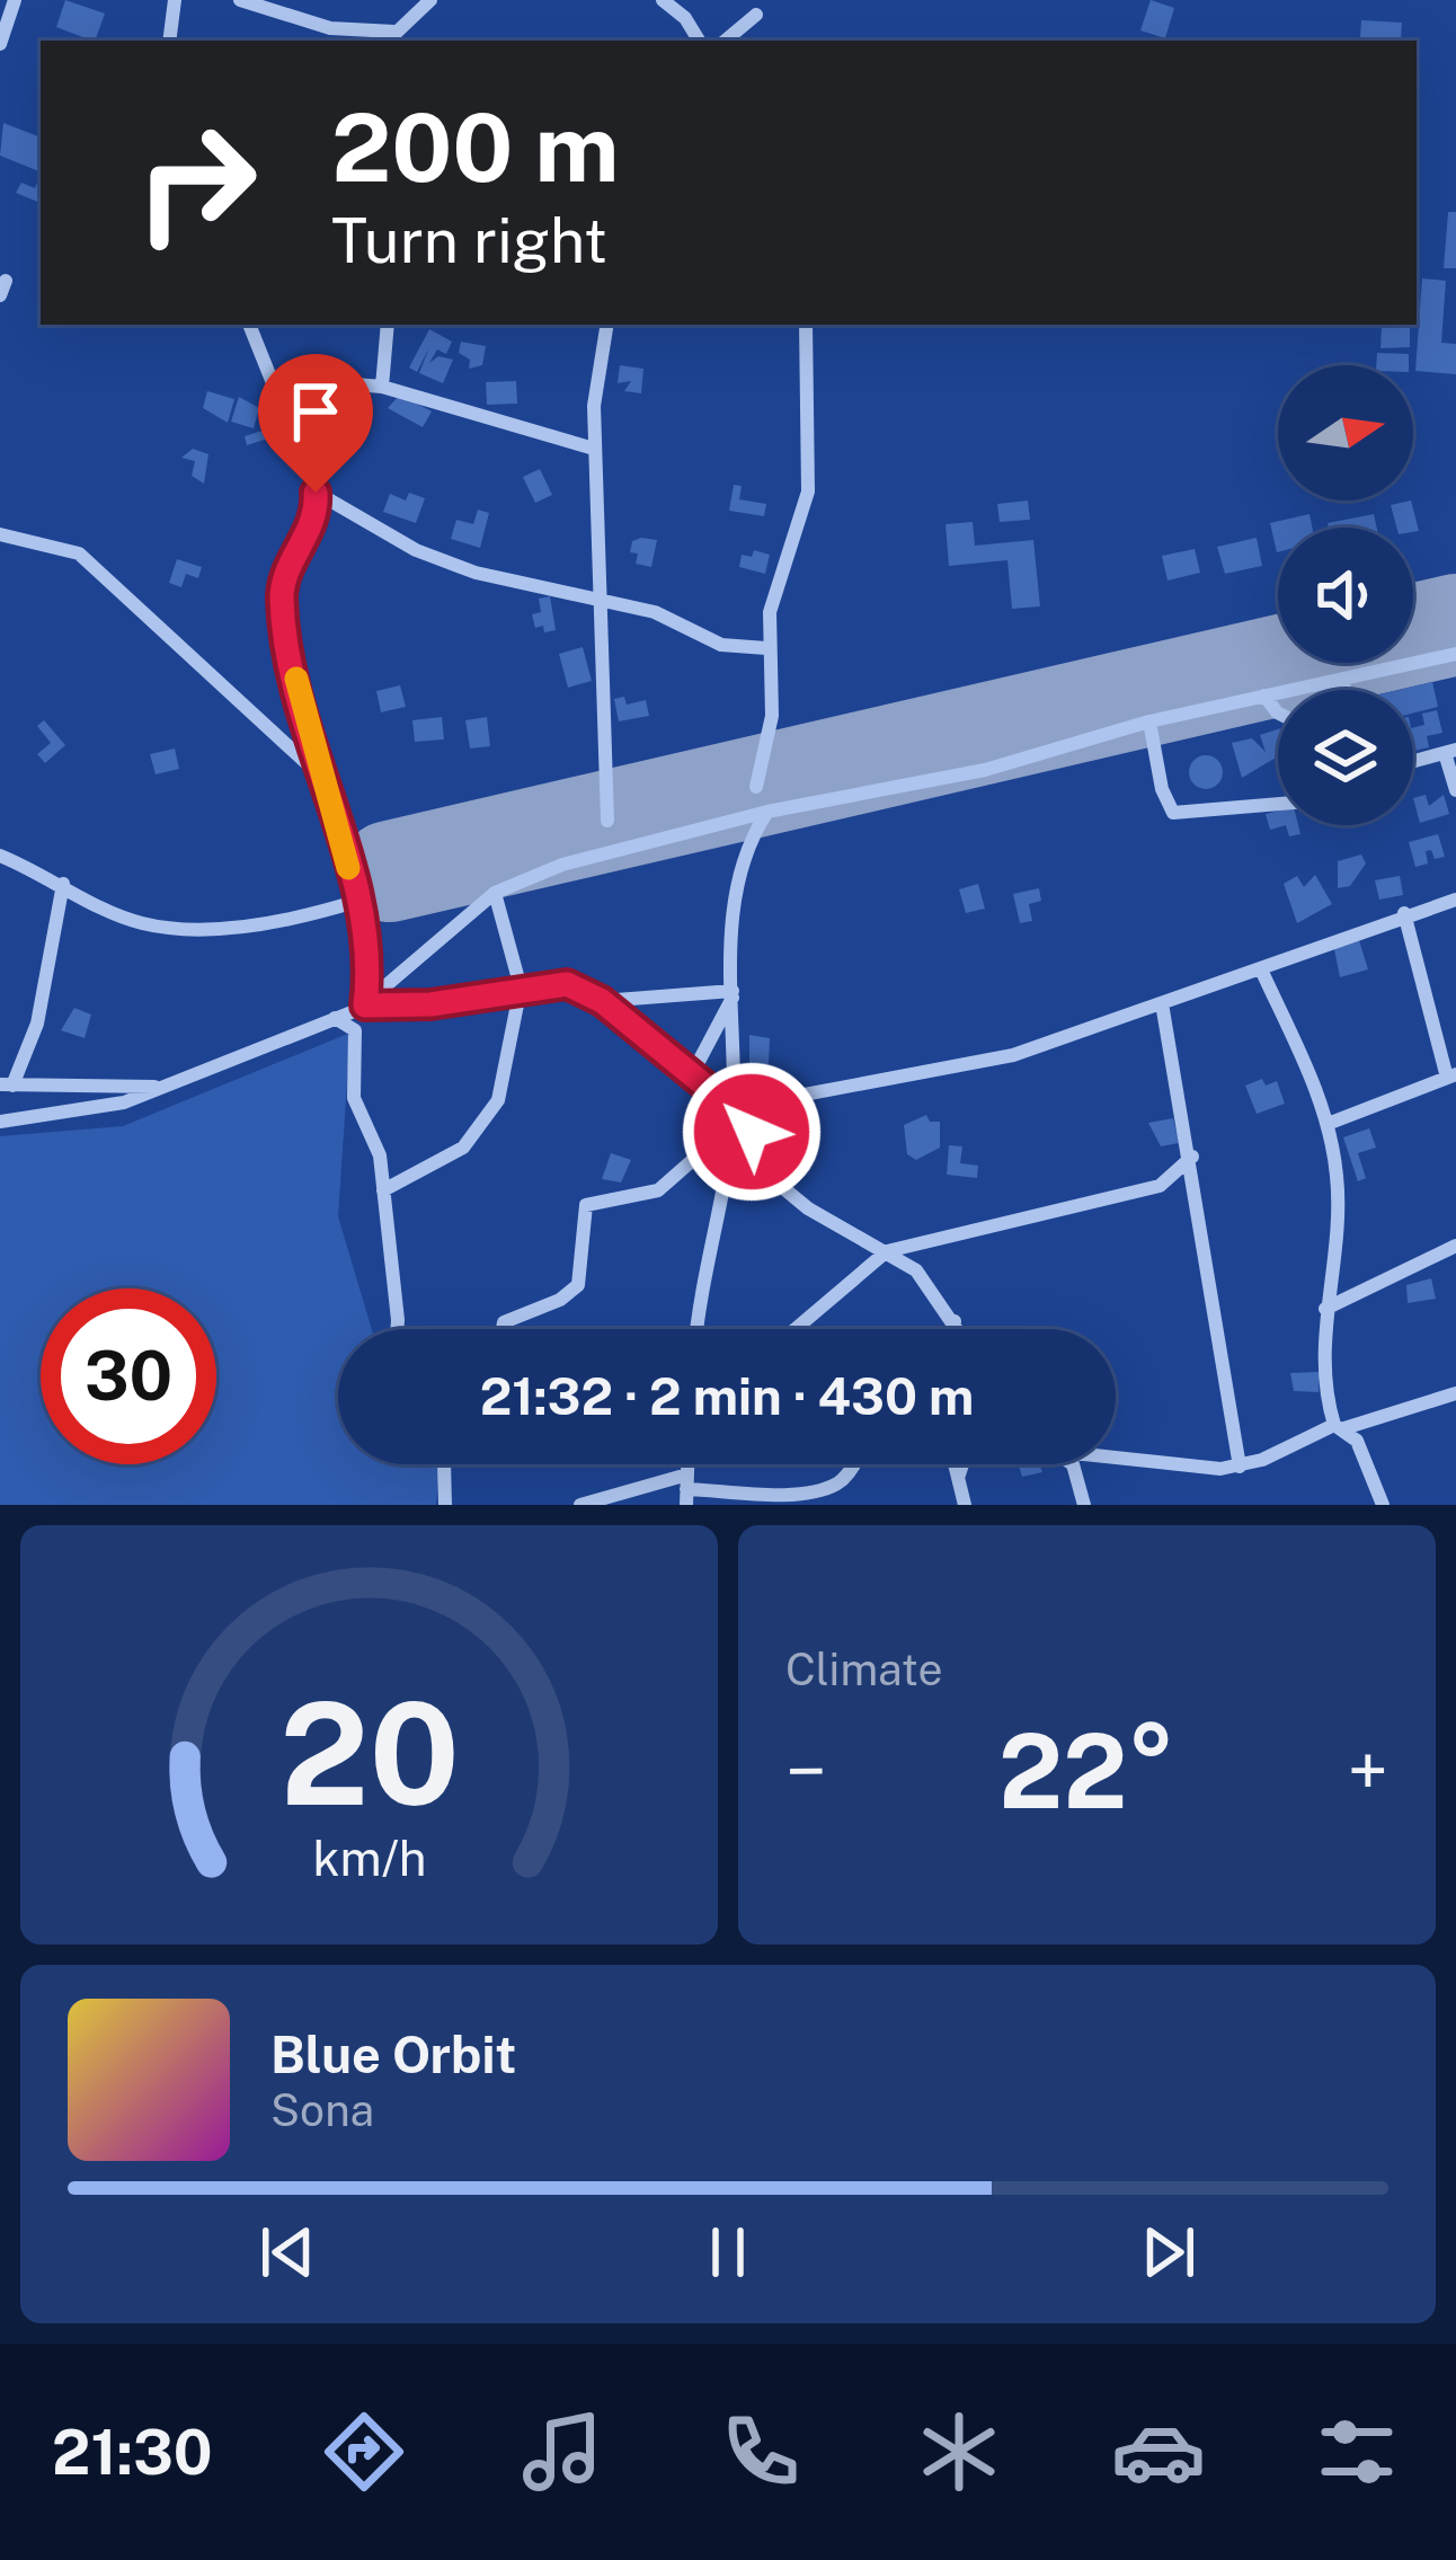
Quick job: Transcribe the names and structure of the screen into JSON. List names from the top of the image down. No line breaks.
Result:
{"north":"right","page":{"turn":["200 m","Turn right"],"limit":"30","trip":"21:32 · 2 min · 430 m","tile":"Climate","heat":["−","22°","+"],"song":["Blue Orbit","Sona"],"tabs":"21:30","gauge":["20","km/h"]}}
